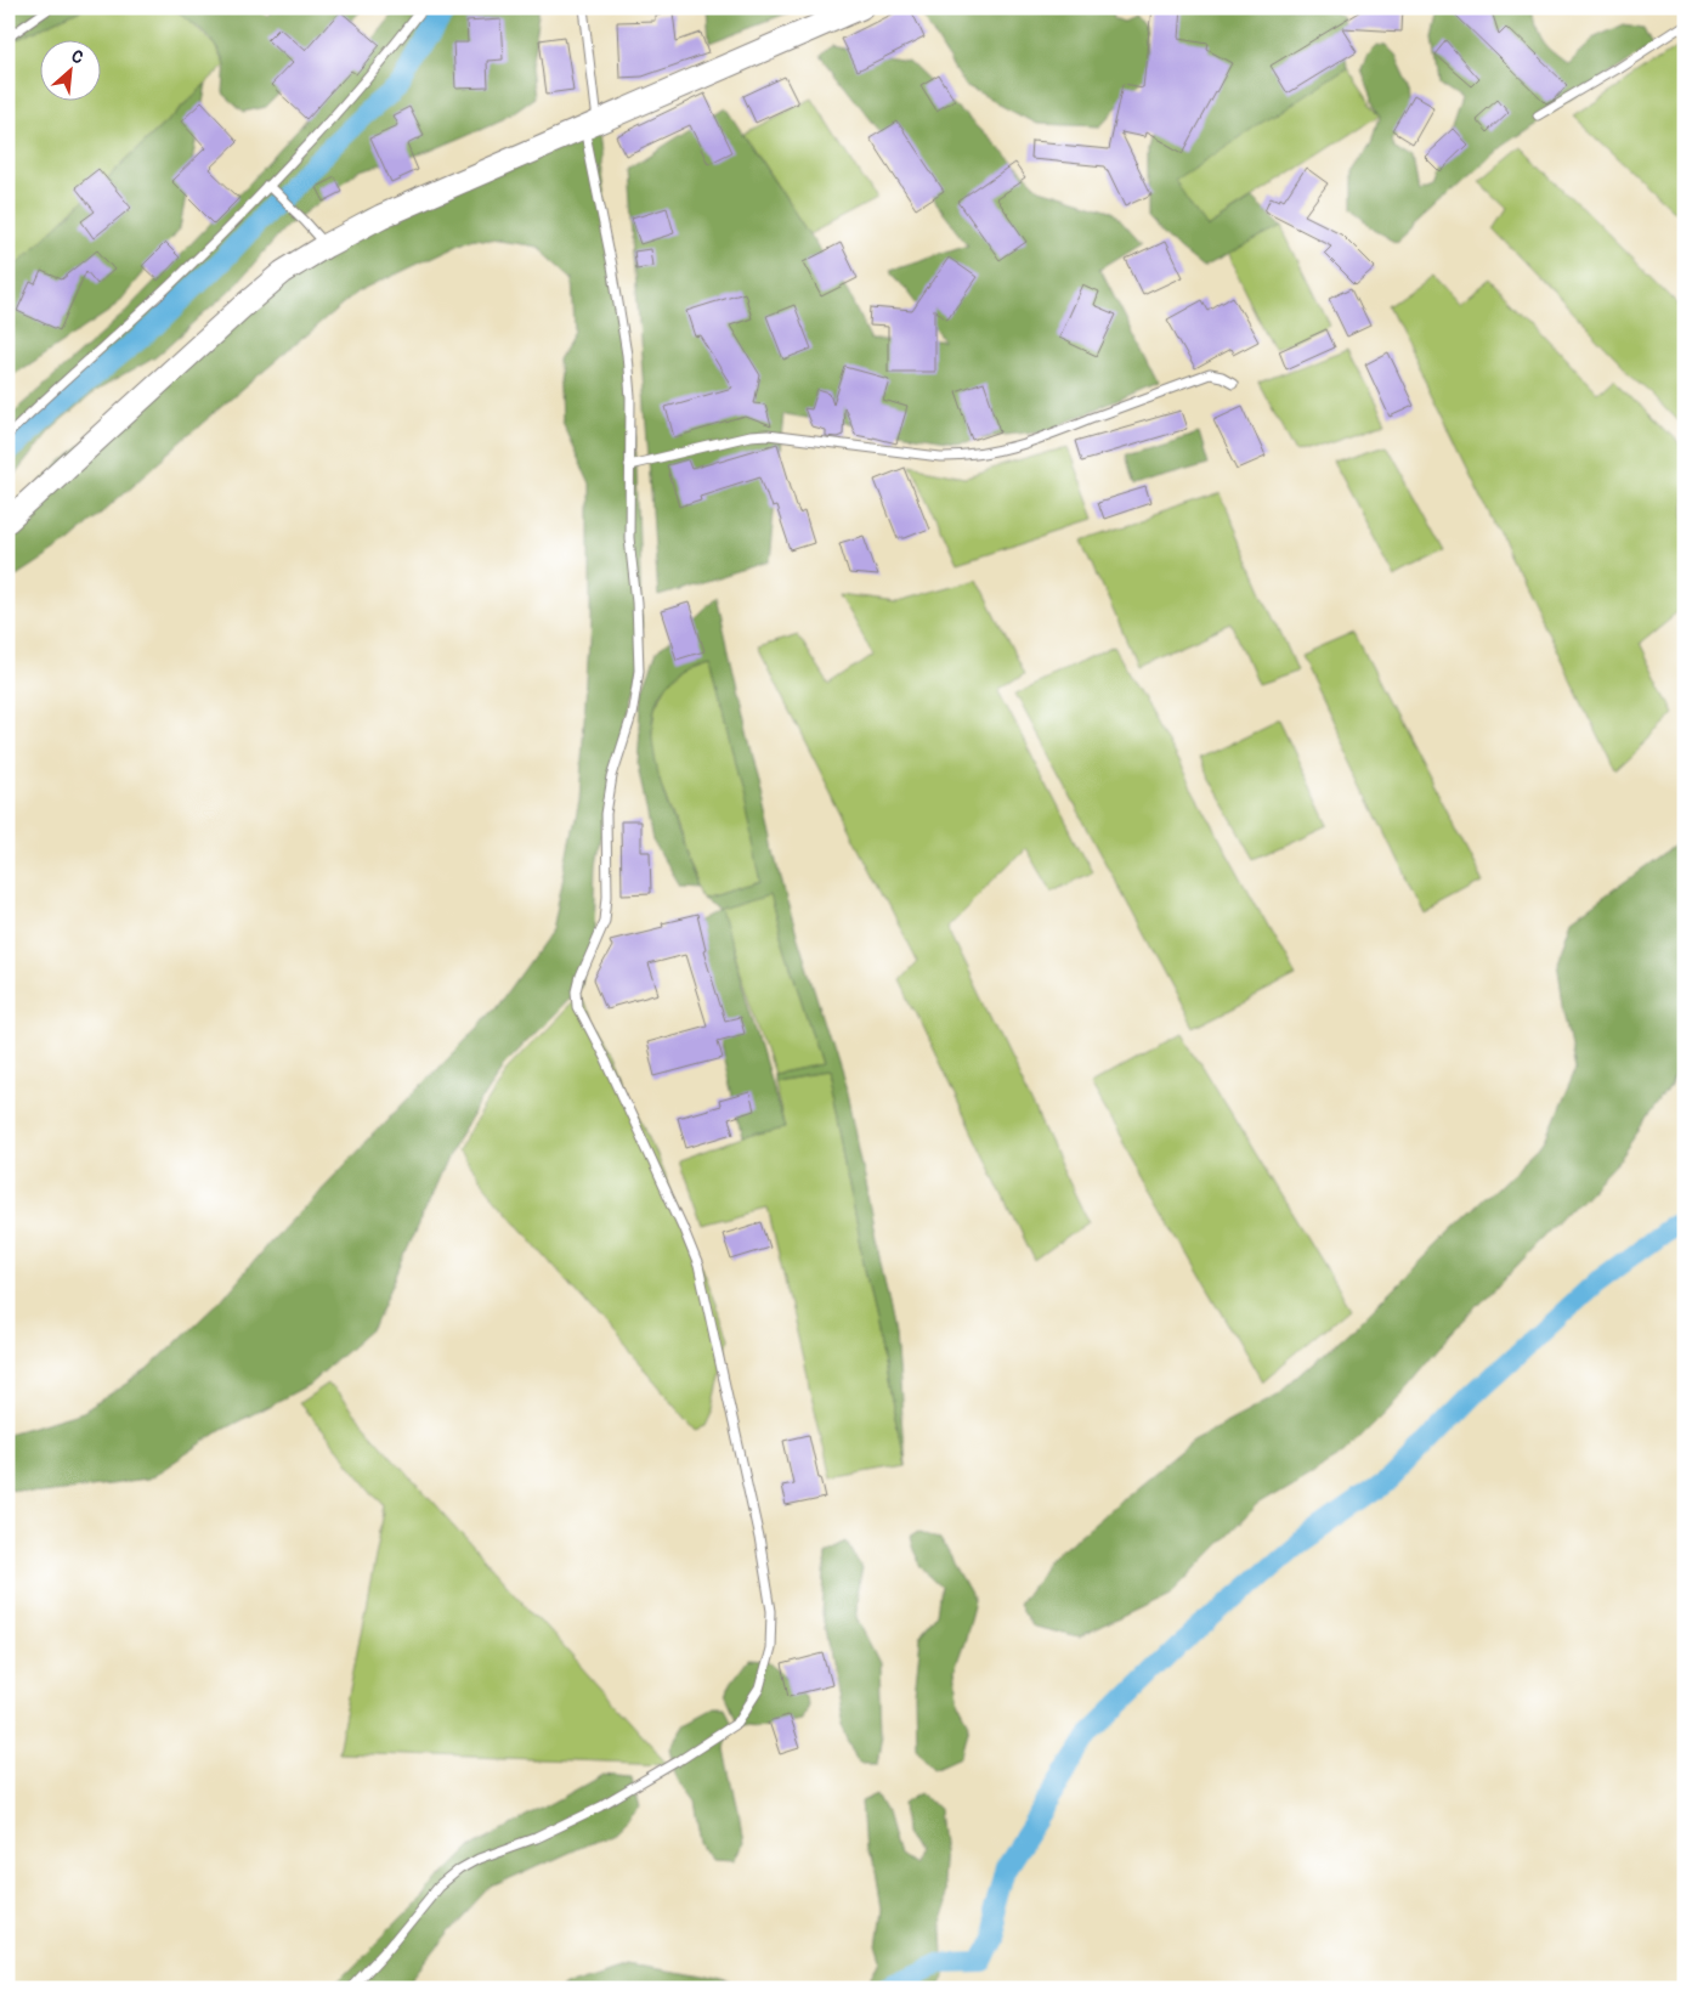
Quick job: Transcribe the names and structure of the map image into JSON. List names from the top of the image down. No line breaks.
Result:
{"north":"top right"}
